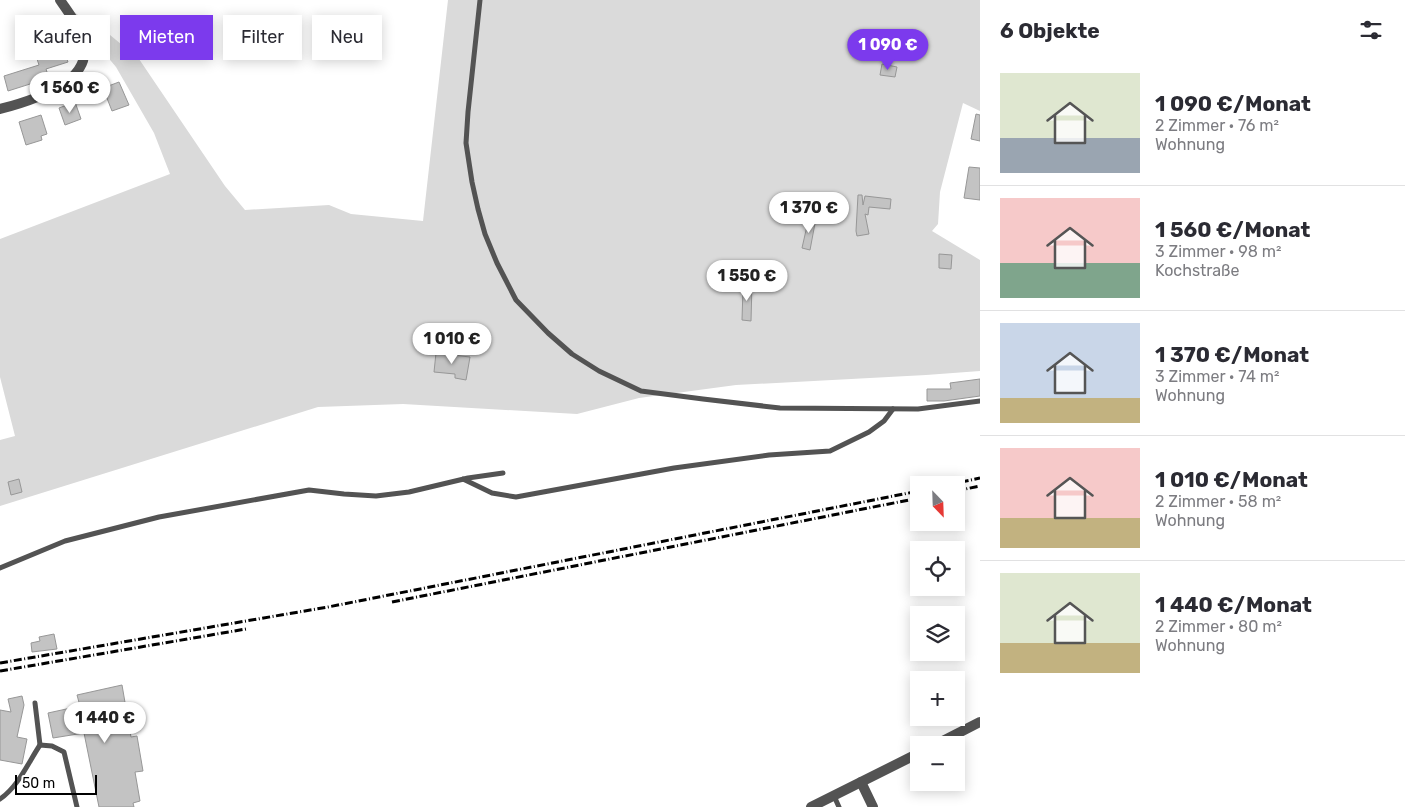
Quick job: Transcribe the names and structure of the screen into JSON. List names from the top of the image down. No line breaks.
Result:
{"scale_bar":"50 m","north":"bottom right","page":{"heading":"6 Objekte","chip":["Kaufen","Mieten","Filter","Neu"],"price":["1 090 €","1 560 €","1 370 €","1 550 €","1 010 €","1 440 €"],"list":[{"name":"1 090 €/Monat","note":"2 Zimmer · 76 m² · Wohnung"},{"name":"1 560 €/Monat","note":"3 Zimmer · 98 m² · Kochstraße"},{"name":"1 370 €/Monat","note":"3 Zimmer · 74 m² · Wohnung"},{"name":"1 010 €/Monat","note":"2 Zimmer · 58 m² · Wohnung"},{"name":"1 440 €/Monat","note":"2 Zimmer · 80 m² · Wohnung"}],"map_buttons":["+","−"],"scale":"50 m"}}
